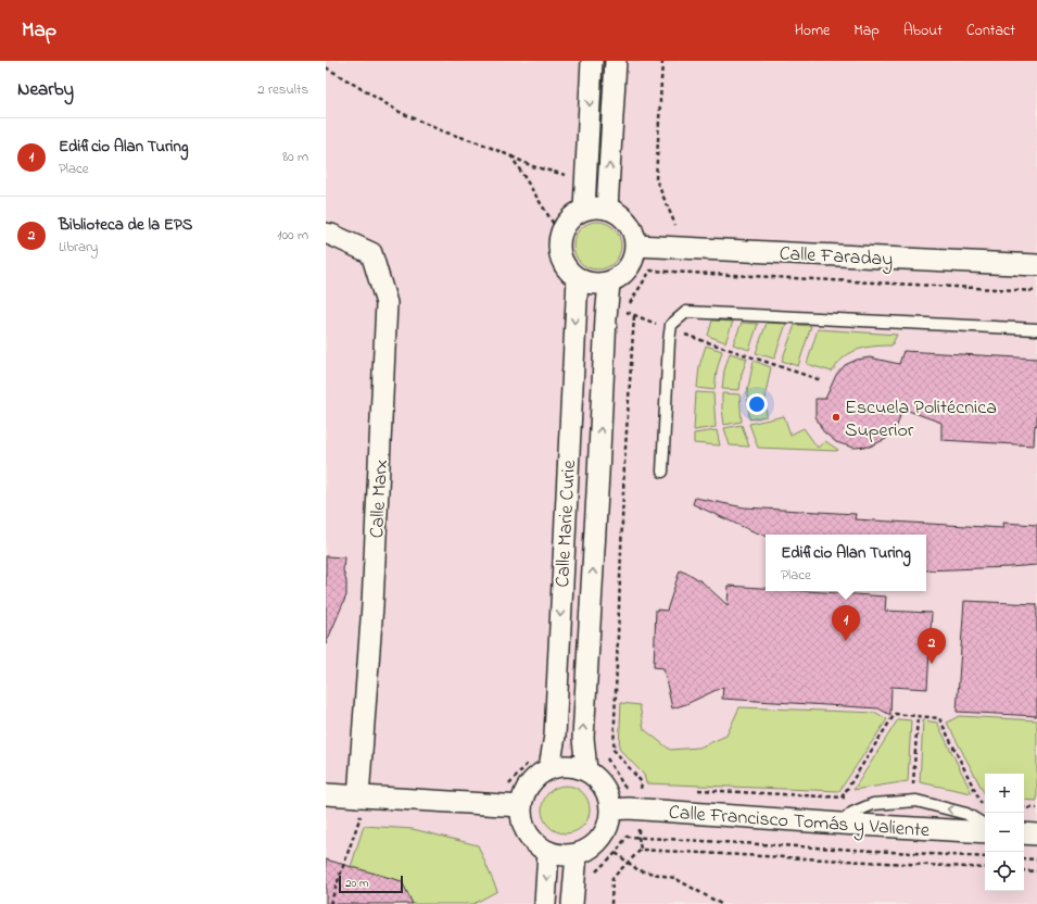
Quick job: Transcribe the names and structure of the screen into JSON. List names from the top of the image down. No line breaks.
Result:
{"streets":{"street":["Calle Faraday","Calle Marx","Calle Marie Curie","Calle Francisco Tomás y Valiente"]},"crossings":[["Calle Faraday","Calle Marie Curie"],["Calle Marie Curie","Calle Francisco Tomás y Valiente"]],"places":["Escuela Politécnica Superior"],"scale_bar":"20 m","page":{"header":"Map","nav":["Home","Map","About","Contact"],"heading":["Nearby","2 results"],"list":[{"mark":"1","name":"Edificio Alan Turing","note":"Place","value":"80 m"},{"mark":"2","name":"Biblioteca de la EPS","note":"Library","value":"100 m"}],"popup":["Edificio Alan Turing","Place"],"pins":["1","2"],"map_buttons":["+","−"],"scale":"20 m"}}
